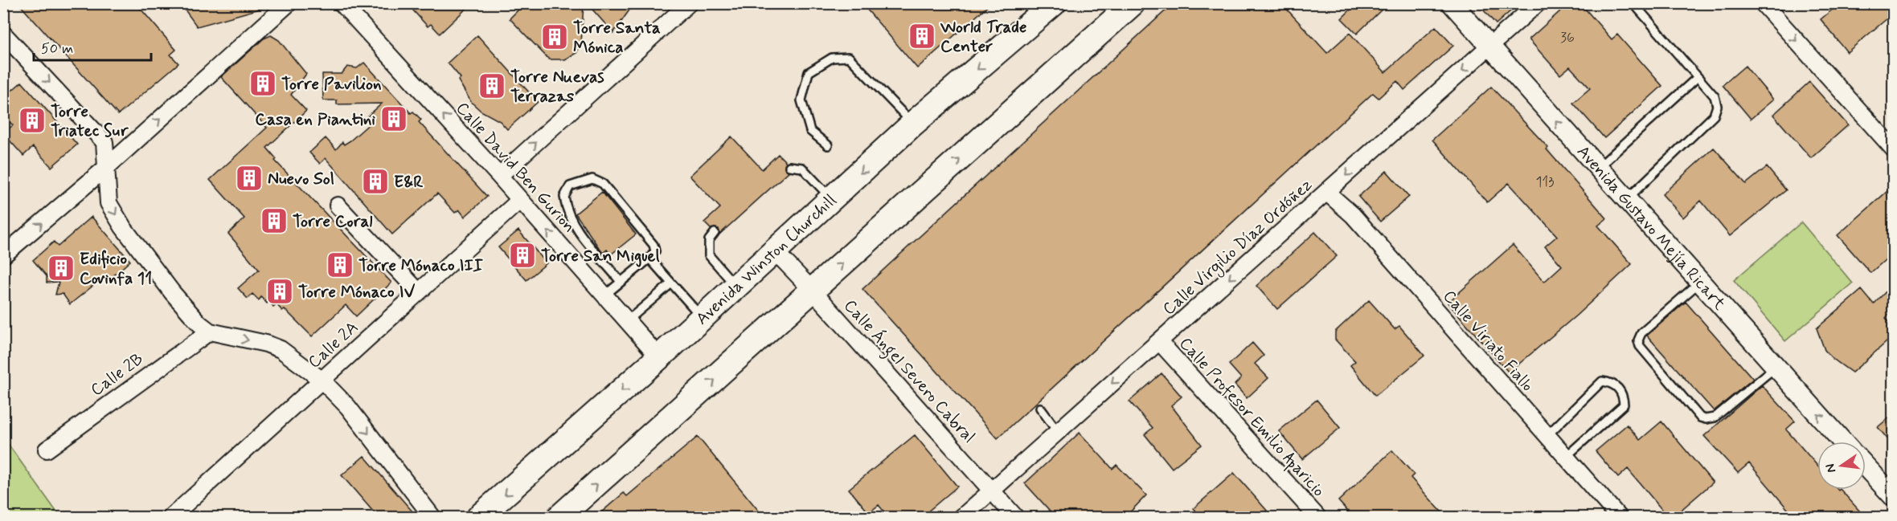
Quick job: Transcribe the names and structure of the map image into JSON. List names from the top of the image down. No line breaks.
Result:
{"streets":{"main road":["Avenida Winston Churchill"],"street":["Calle David Ben Gurion","Avenida Gustavo Mejía Ricart","Calle Virgilio Díaz Ordóñez","Calle Viriato Fiallo","Calle 2A","Calle Ángel Severo Cabral","Calle 2B","Calle Profesor Emilio Aparicio"]},"crossings":[["Calle David Ben Gurion","Avenida Winston Churchill"],["Calle David Ben Gurion","Calle 2A"],["Avenida Gustavo Mejía Ricart","Calle Virgilio Díaz Ordóñez"],["Calle Virgilio Díaz Ordóñez","Calle Viriato Fiallo"],["Calle Virgilio Díaz Ordóñez","Calle Ángel Severo Cabral"],["Calle Virgilio Díaz Ordóñez","Calle Profesor Emilio Aparicio"],["Avenida Winston Churchill","Calle Ángel Severo Cabral"]],"one_way":["Calle David Ben Gurion","Avenida Gustavo Mejía Ricart","Calle Virgilio Díaz Ordóñez"],"places":{"building":["World Trade Center","Torre Santa Mónica","Torre Pavilion","Torre Nuevas Terrazas","Casa en Piantini","Torre Triatec Sur","Nuevo Sol","E&R","Torre Coral","Torre San Miguel","Torre Mónaco III","Edificio Covinfa 11","Torre Mónaco IV"]},"house_numbers":["36","113"],"scale_bar":"50 m","north":"left"}
